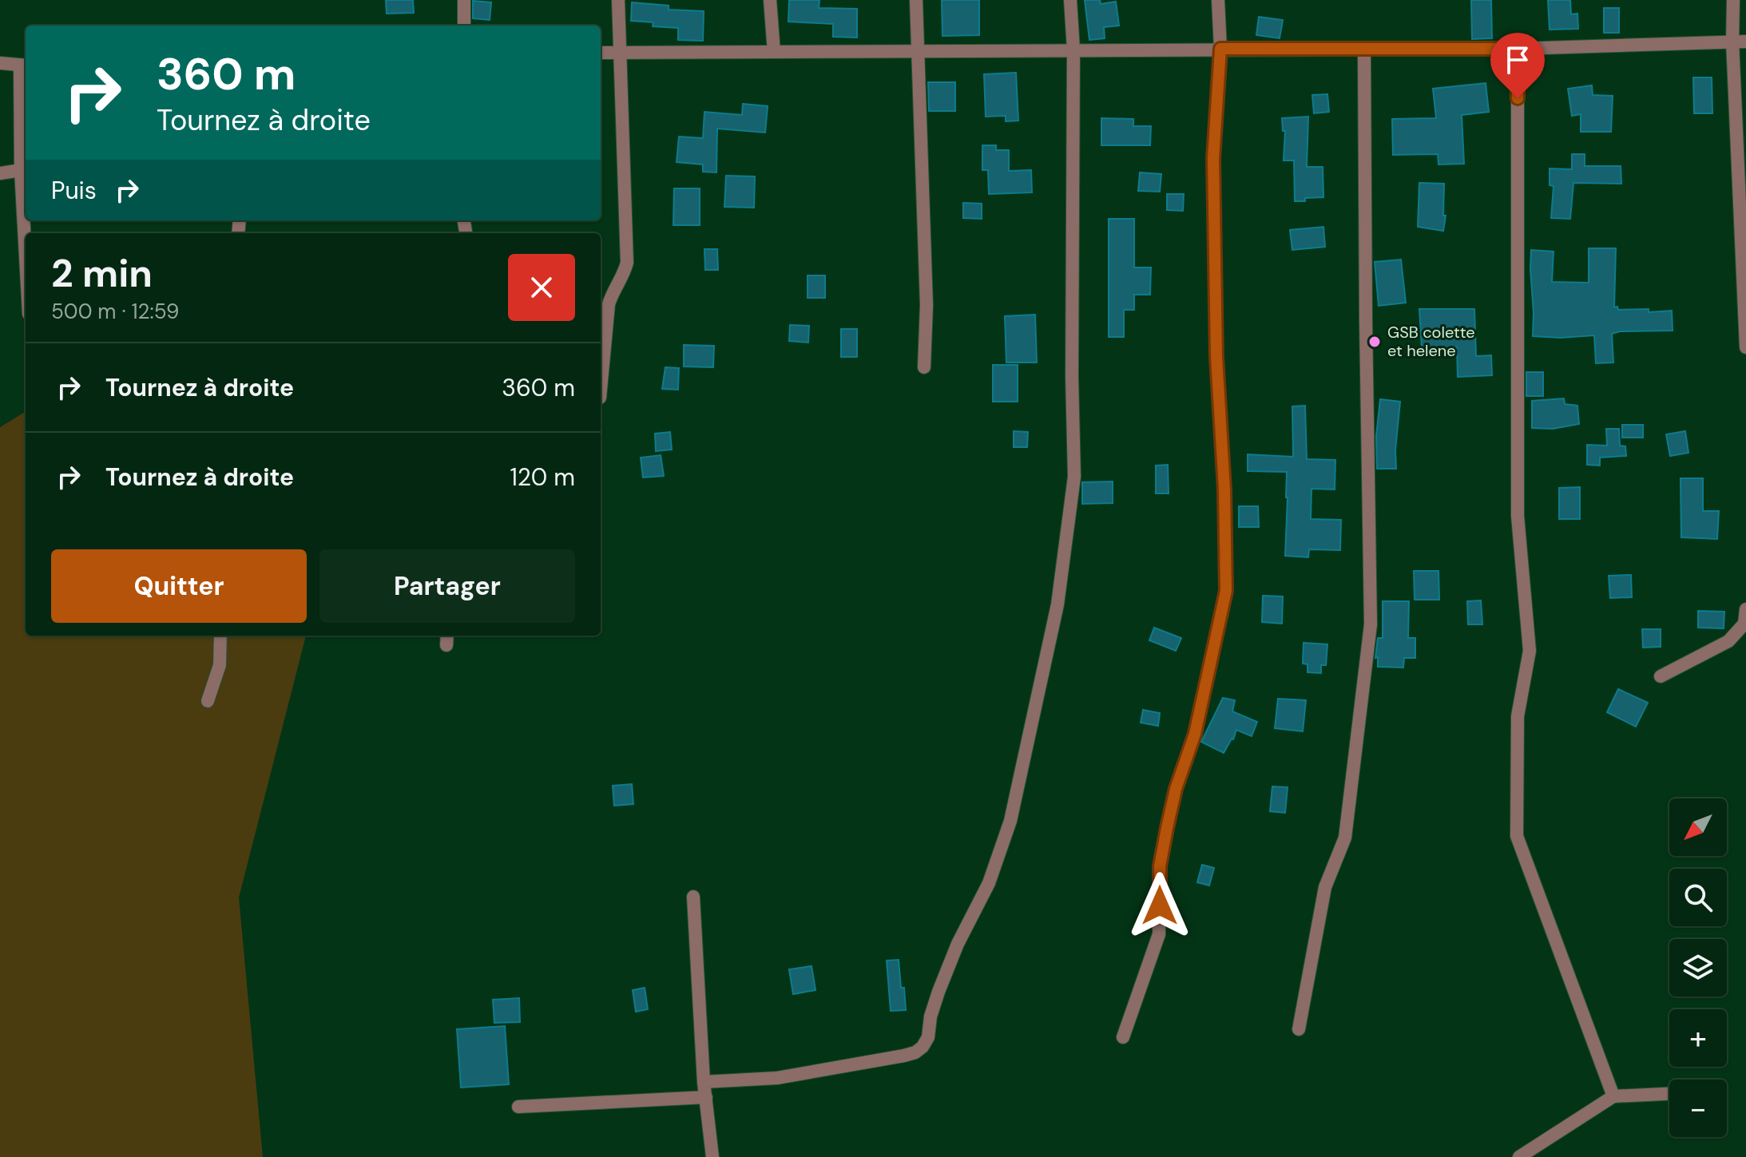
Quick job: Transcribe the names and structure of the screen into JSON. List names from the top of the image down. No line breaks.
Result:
{"places":["GSB colette et helene"],"north":"bottom left","page":{"turn":["360 m","Tournez à droite"],"then":"Puis","heading":["2 min","500 m · 12:59"],"list":[{"name":"Tournez à droite","value":"360 m"},{"name":"Tournez à droite","value":"120 m"}],"buttons":["Quitter","Partager"],"map_buttons":["+","−"]}}
